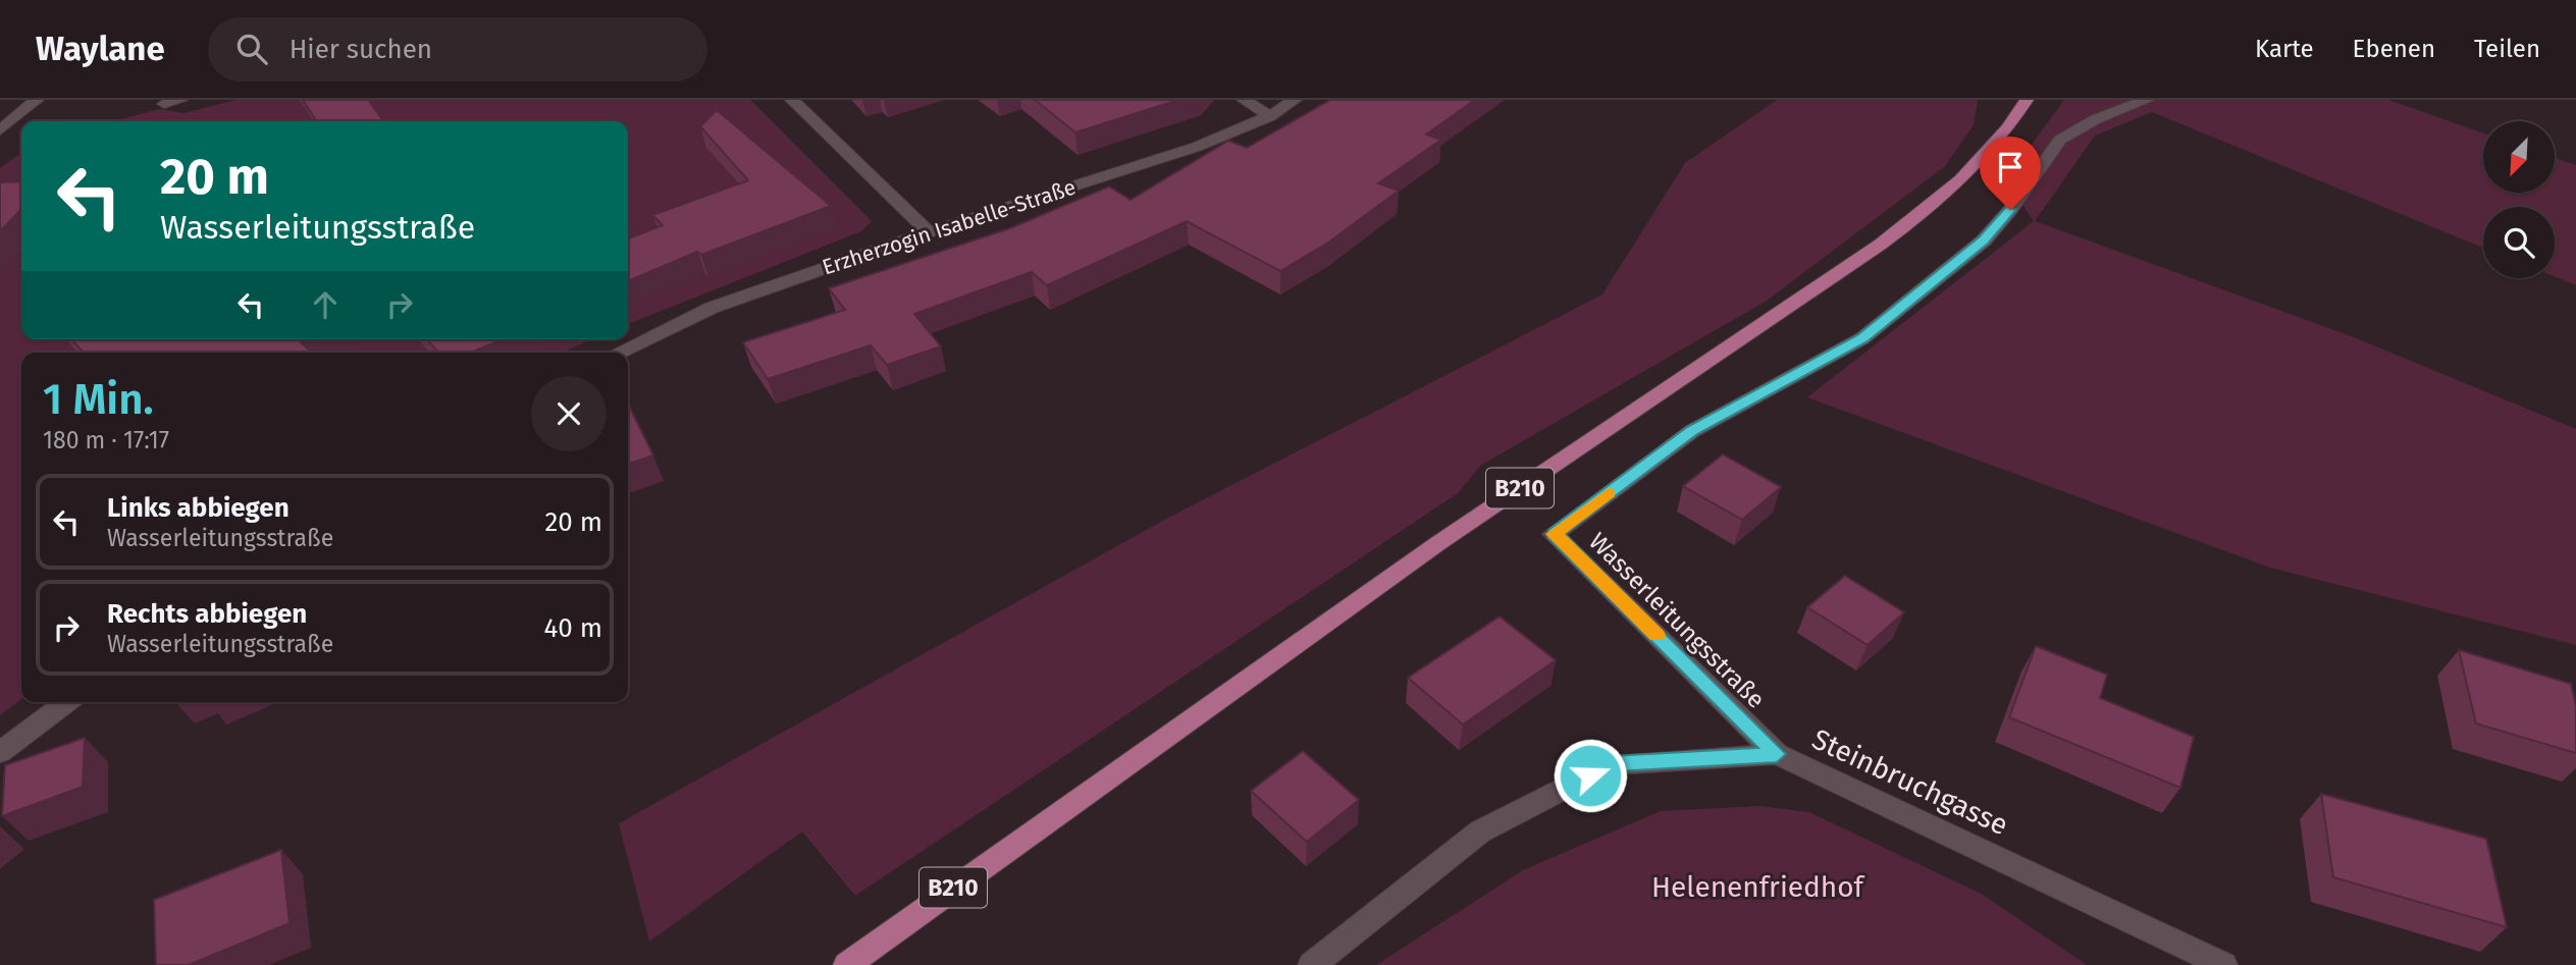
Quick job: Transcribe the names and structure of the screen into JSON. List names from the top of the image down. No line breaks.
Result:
{"streets":{"main road":["B210"],"street":["Erzherzogin Isabelle-Straße","Wasserleitungsstraße","Steinbruchgasse"]},"crossings":[["Wasserleitungsstraße","Steinbruchgasse"]],"parks":["Helenenfriedhof"],"north":"bottom left","page":{"header":"Waylane","search":"Hier suchen","nav":["Karte","Ebenen","Teilen"],"turn":["20 m","Wasserleitungsstraße"],"heading":["1 Min.","180 m · 17:17"],"list":[{"name":"Links abbiegen","note":"Wasserleitungsstraße","value":"20 m"},{"name":"Rechts abbiegen","note":"Wasserleitungsstraße","value":"40 m"}]}}
